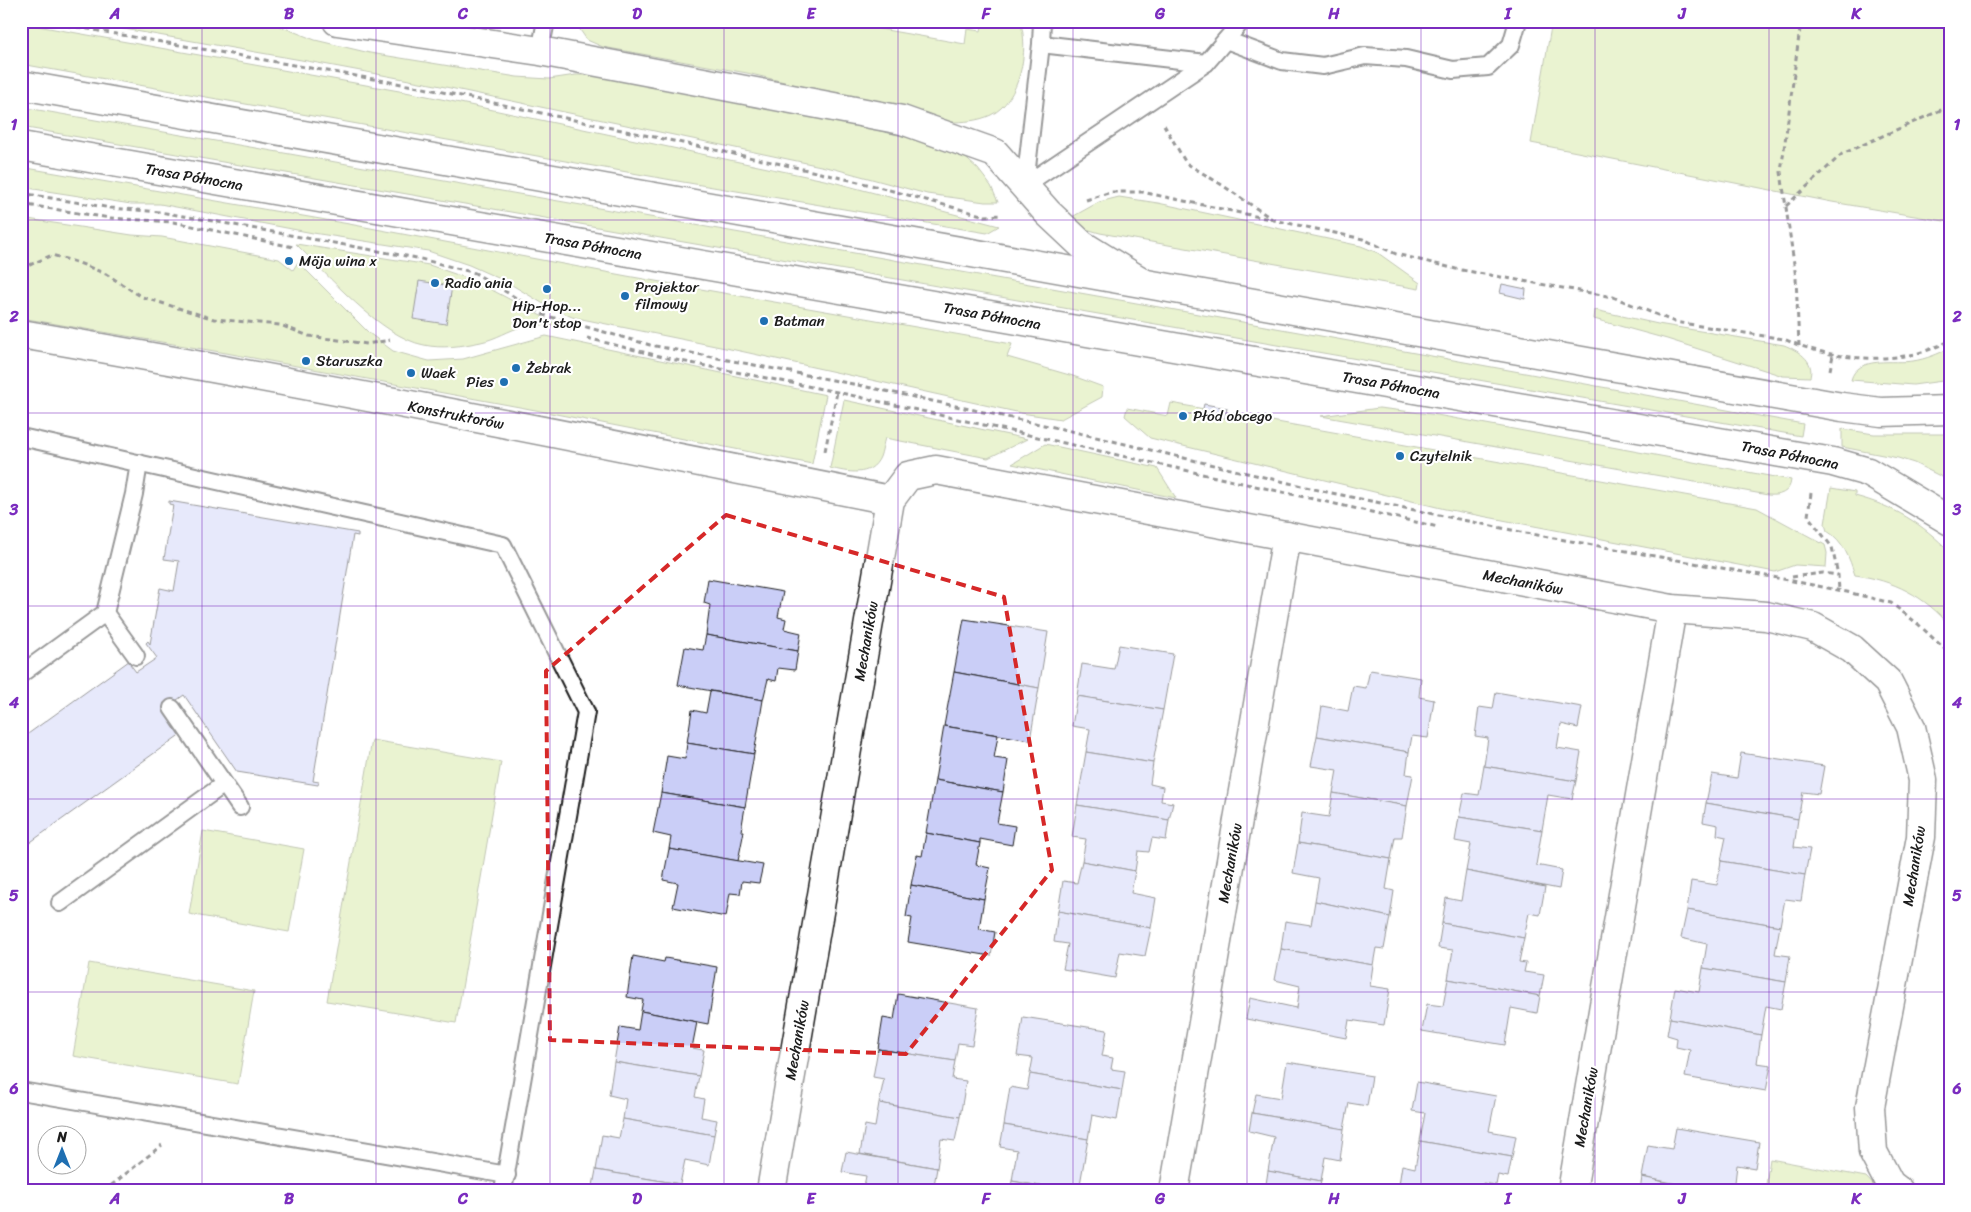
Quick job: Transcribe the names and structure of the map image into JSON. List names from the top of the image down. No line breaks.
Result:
{"streets":{"street":["Trasa Północna","Konstruktorów","Mechaników"]},"crossings":[["Konstruktorów","Mechaników"]],"places":["Möja wina x","Radio ania","Hip-Hop... Don't stop","Projektor filmowy","Batman","Staruszka","Żebrak","Waek","Pies","Płód obcego","Czytelnik"],"north":"top","grid":{"columns":["A","B","C","D","E","F","G","H","I","J","K"],"rows":["1","2","3","4","5","6"]}}
